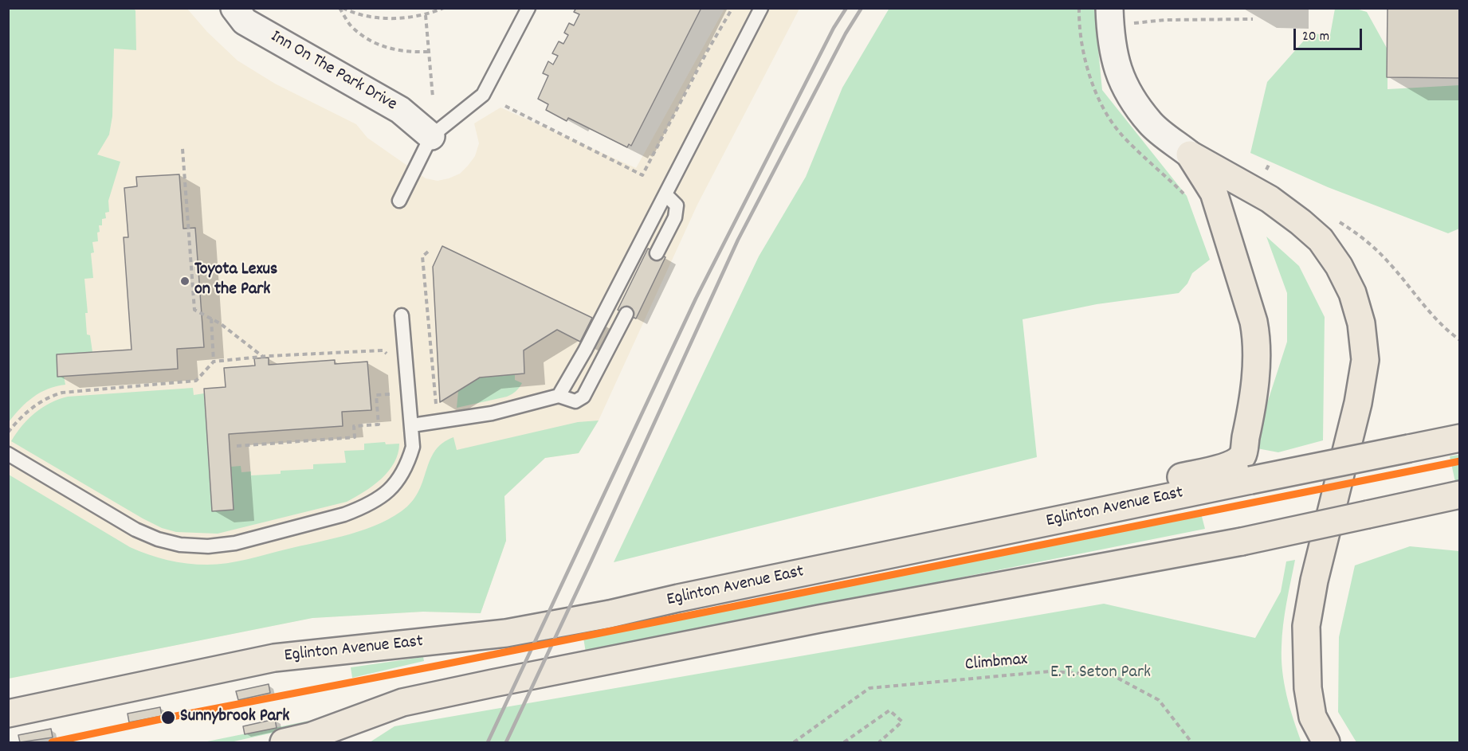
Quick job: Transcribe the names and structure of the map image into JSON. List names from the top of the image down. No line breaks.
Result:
{"streets":{"main road":["Eglinton Avenue East"],"street":["Inn On The Park Drive"],"path":["Climbmax"]},"parks":["E. T. Seton Park"],"places":["Toyota Lexus on the Park","Sunnybrook Park"],"scale_bar":"20 m"}
